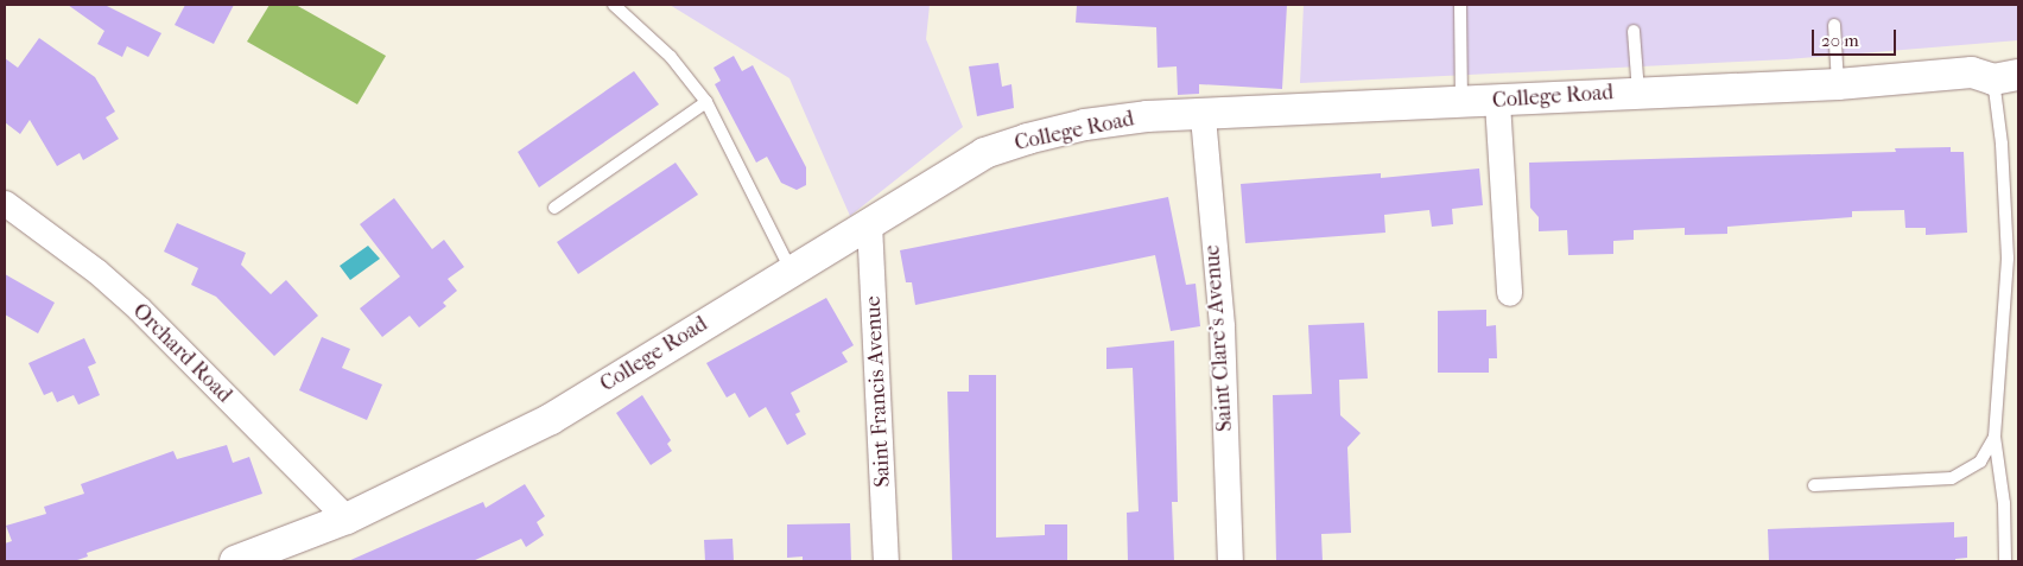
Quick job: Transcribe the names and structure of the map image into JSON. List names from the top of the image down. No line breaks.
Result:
{"streets":{"street":["College Road","Saint Clare's Avenue","Orchard Road","Saint Francis Avenue"]},"crossings":[["College Road","Saint Clare's Avenue"],["College Road","Orchard Road"],["College Road","Saint Francis Avenue"]],"scale_bar":"20 m"}
